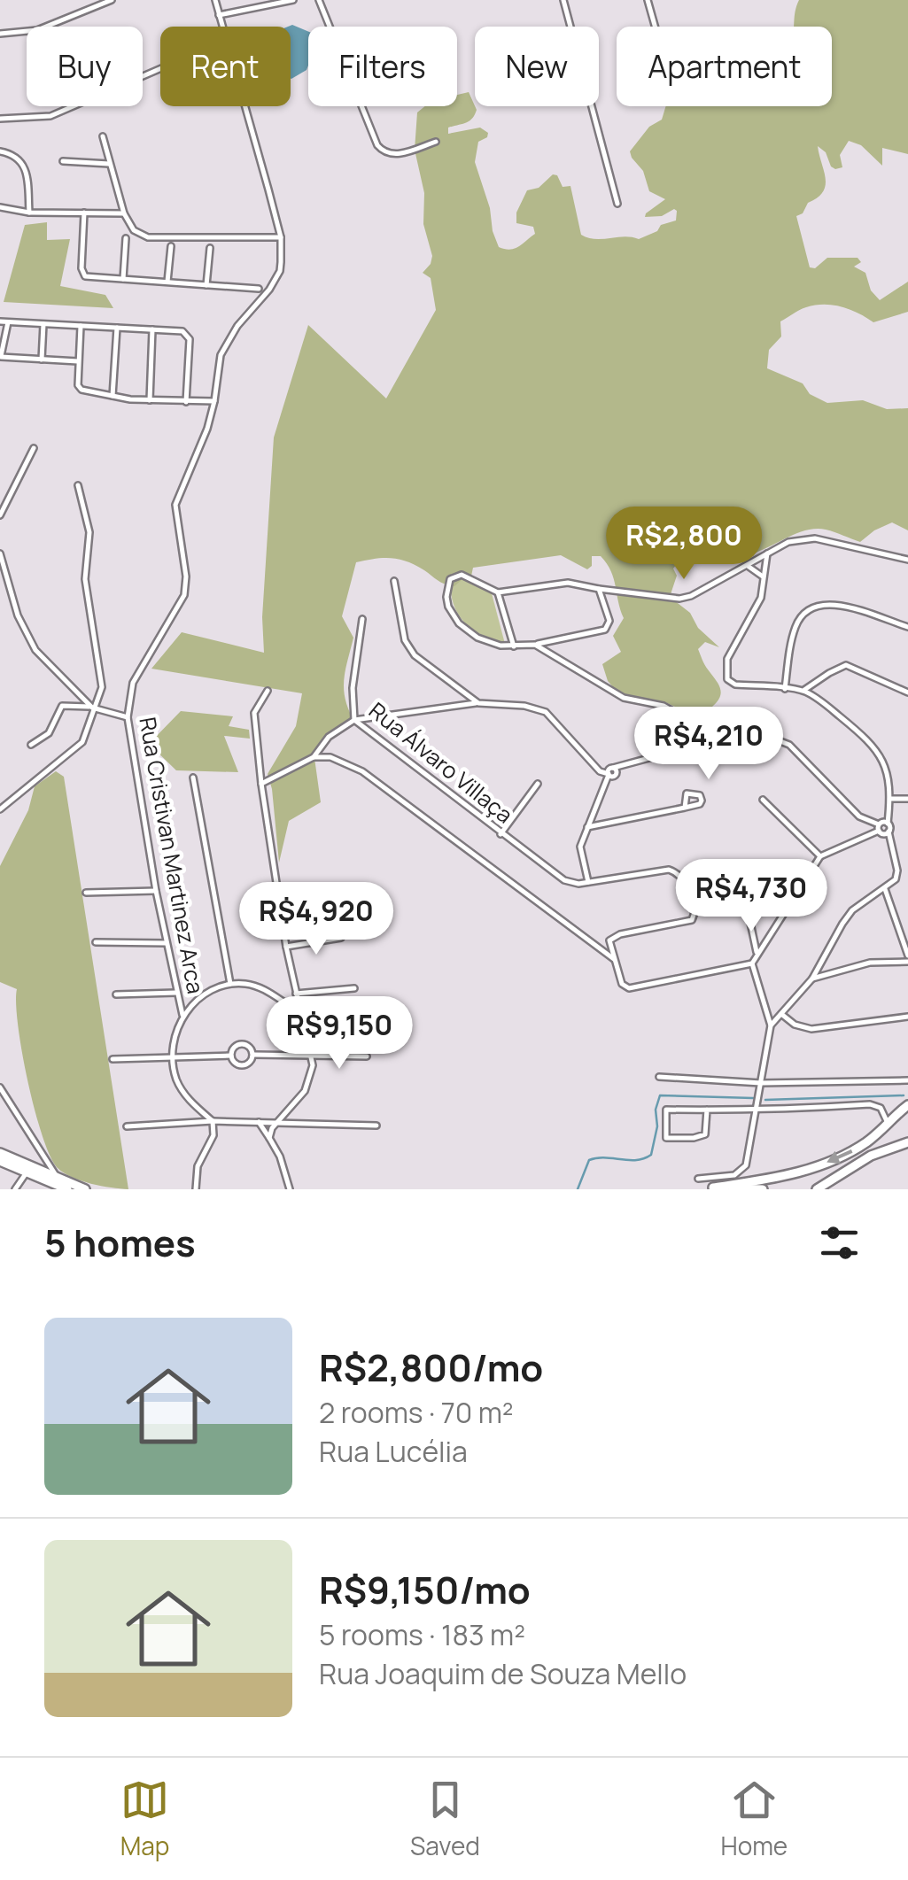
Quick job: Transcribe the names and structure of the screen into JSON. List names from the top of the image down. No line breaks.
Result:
{"streets":{"street":["Rua Álvaro Villaça","Rua Cristivan Martinez Arca"]},"page":{"chip":["Buy","Rent","Filters","New","Apartment"],"price":["R$2,800","R$4,210","R$4,730","R$4,920","R$9,150"],"heading":"5 homes","list":[{"name":"R$2,800/mo","note":"2 rooms · 70 m² · Rua Lucélia"},{"name":"R$9,150/mo","note":"5 rooms · 183 m² · Rua Joaquim de Souza Mello"}],"tabs":["Map","Saved","Home"]}}
